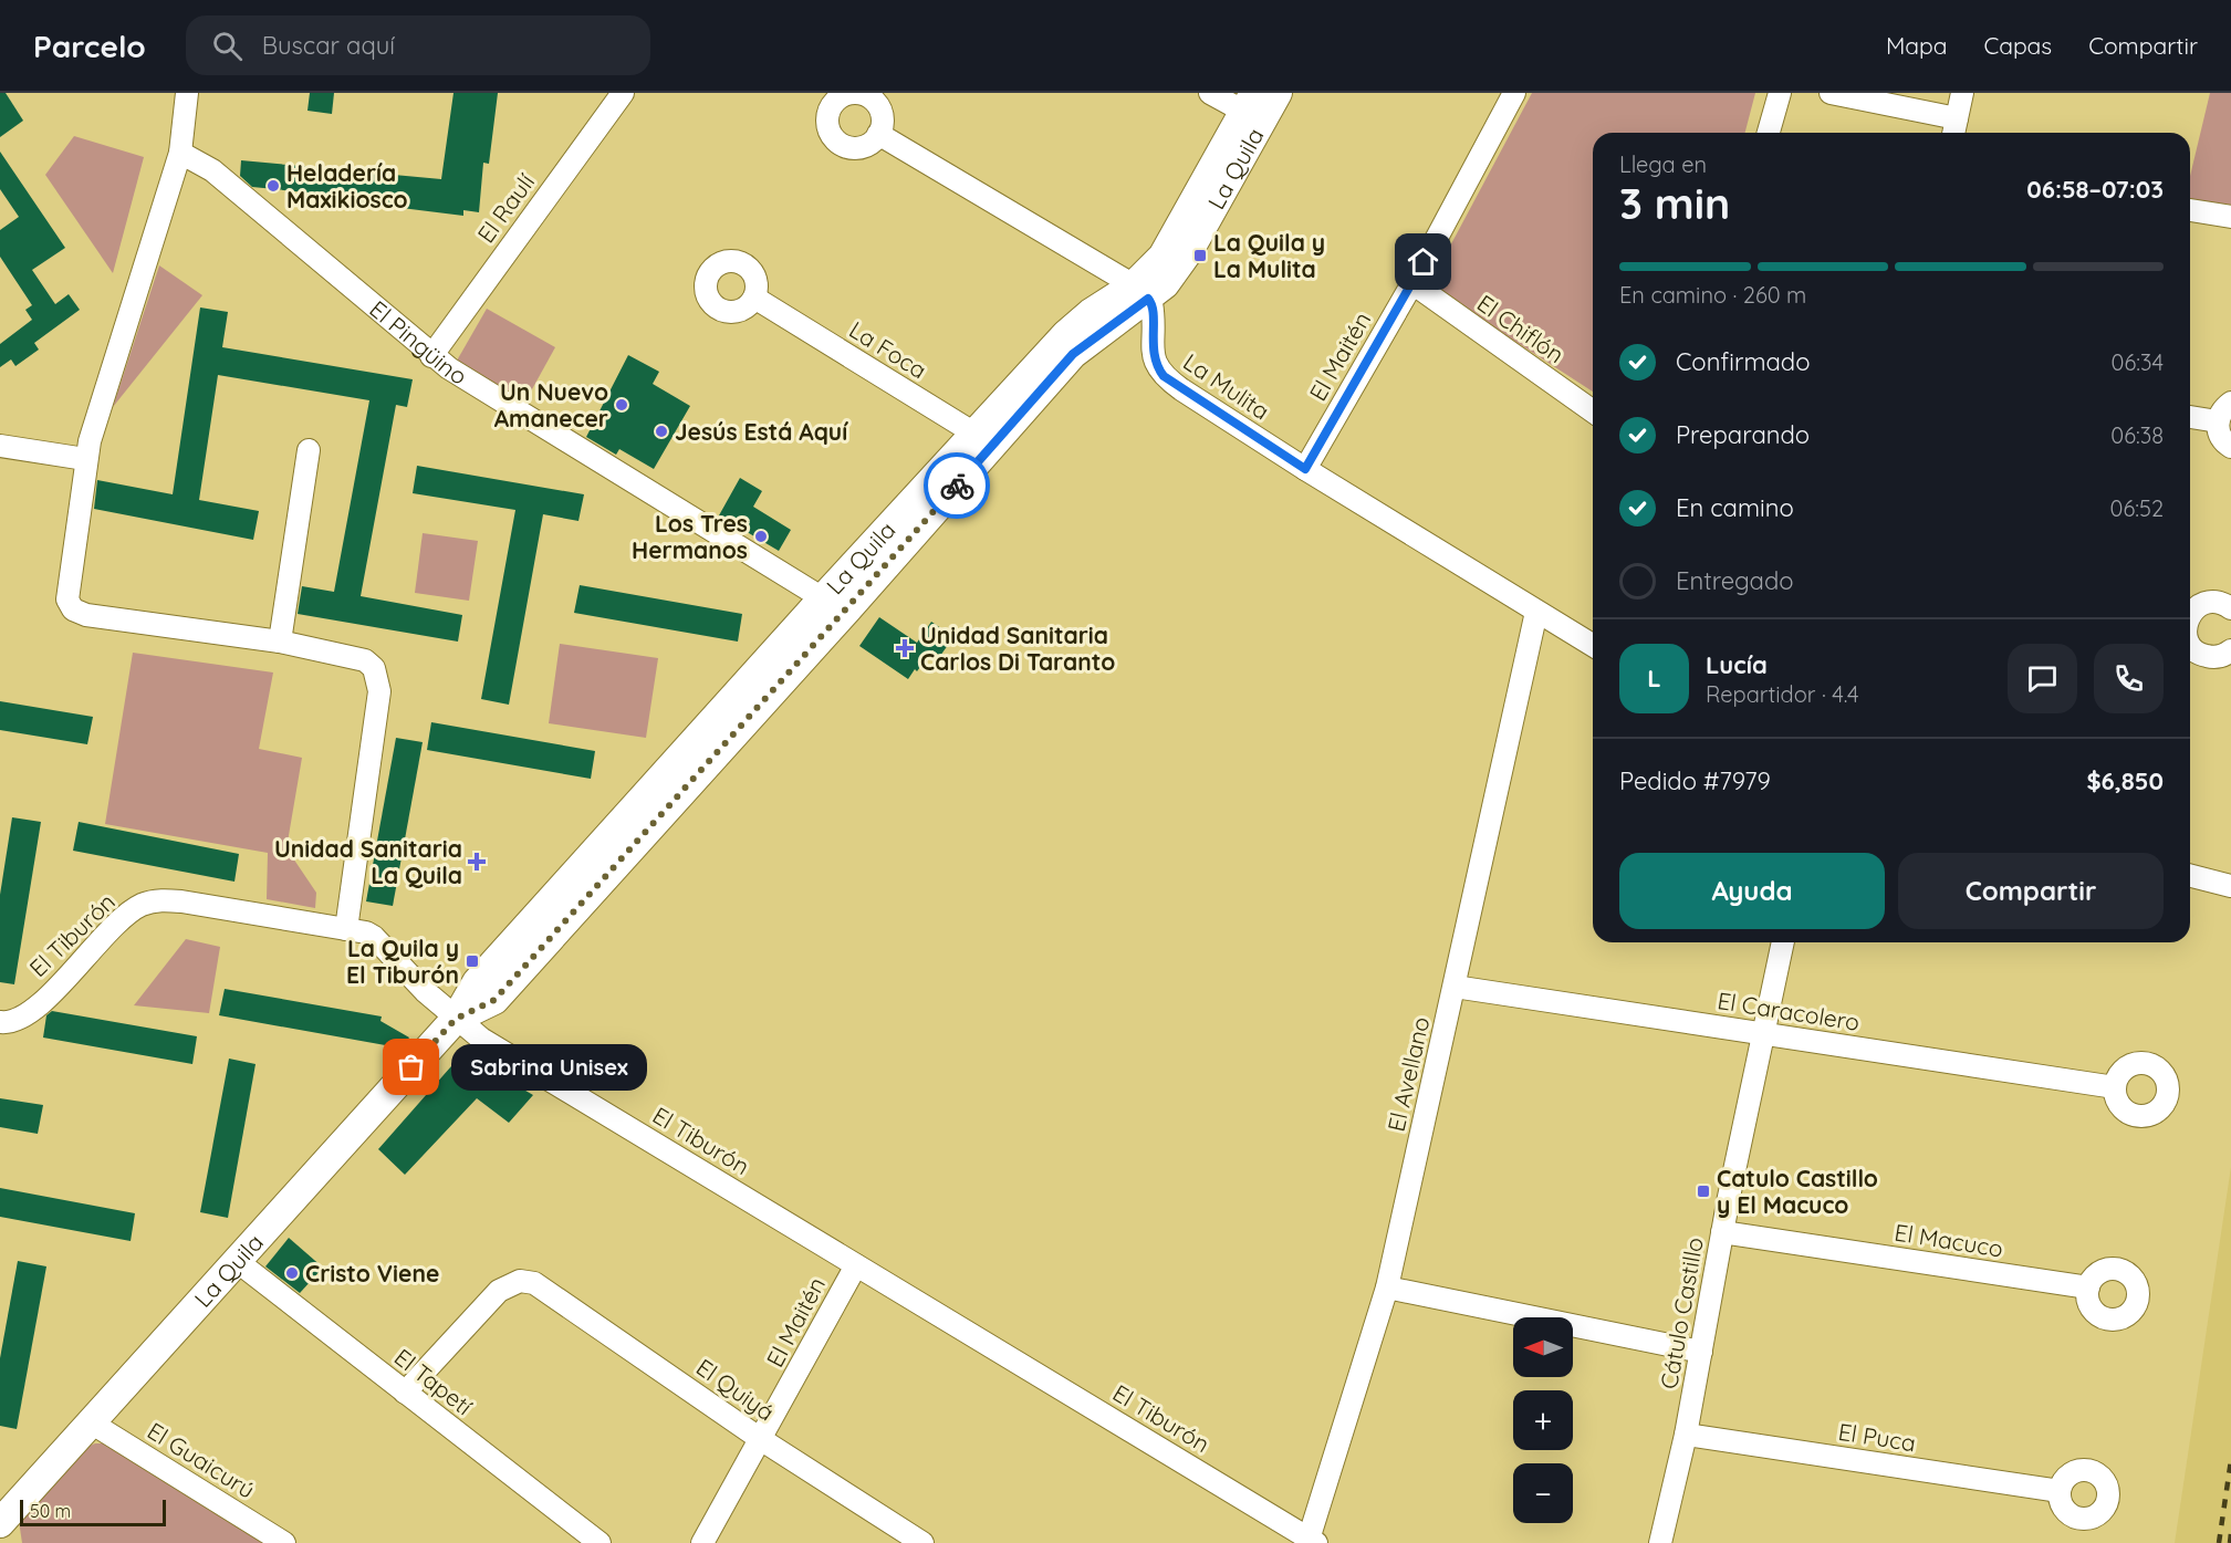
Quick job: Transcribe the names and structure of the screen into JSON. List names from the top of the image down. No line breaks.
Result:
{"streets":{"main road":["La Quila"],"street":["El Raulí","El Chiflón","El Pingüino","La Foca","El Maitén","La Mulita","El Tiburón","El Caracolero","El Avellano","El Macuco","Cátulo Castillo","El Tapetí","El Quiyá","El Puca","El Guaicurú"]},"crossings":[["La Quila","El Pingüino"],["La Quila","La Foca"],["La Quila","La Mulita"],["La Quila","El Tiburón"],["La Quila","El Tapetí"],["La Quila","El Guaicurú"],["El Raulí","El Pingüino"],["El Chiflón","El Maitén"],["El Maitén","La Mulita"],["El Maitén","El Tiburón"],["El Maitén","El Quiyá"],["La Mulita","El Avellano"],["El Tiburón","El Avellano"],["El Caracolero","El Avellano"],["El Caracolero","Cátulo Castillo"],["El Macuco","Cátulo Castillo"],["Cátulo Castillo","El Puca"],["El Tapetí","El Quiyá"]],"places":{"other":["Heladería Maxikiosco","Un Nuevo Amanecer","Jesús Está Aquí","Los Tres Hermanos","Sabrina Unisex","Cristo Viene"],"transit":["La Quila y La Mulita","La Quila y El Tiburón","Catulo Castillo y El Macuco"],"health":["Unidad Sanitaria Carlos Di Taranto","Unidad Sanitaria La Quila"]},"scale_bar":"50 m","north":"left","page":{"header":"Parcelo","search":"Buscar aquí","nav":["Mapa","Capas","Compartir"],"heading":["3 min","Llega en","06:58–07:03"],"panel":["Lucía","Repartidor · 4.4","Pedido #7979","$6,850"],"bar":"En camino · 260 m","list":[["Confirmado","06:34"],["Preparando","06:38"],["En camino","06:52"],"Entregado"],"round":"L","buttons":["Ayuda","Compartir"],"bubble":"Sabrina Unisex","map_buttons":["+","−"],"scale":"50 m"}}
